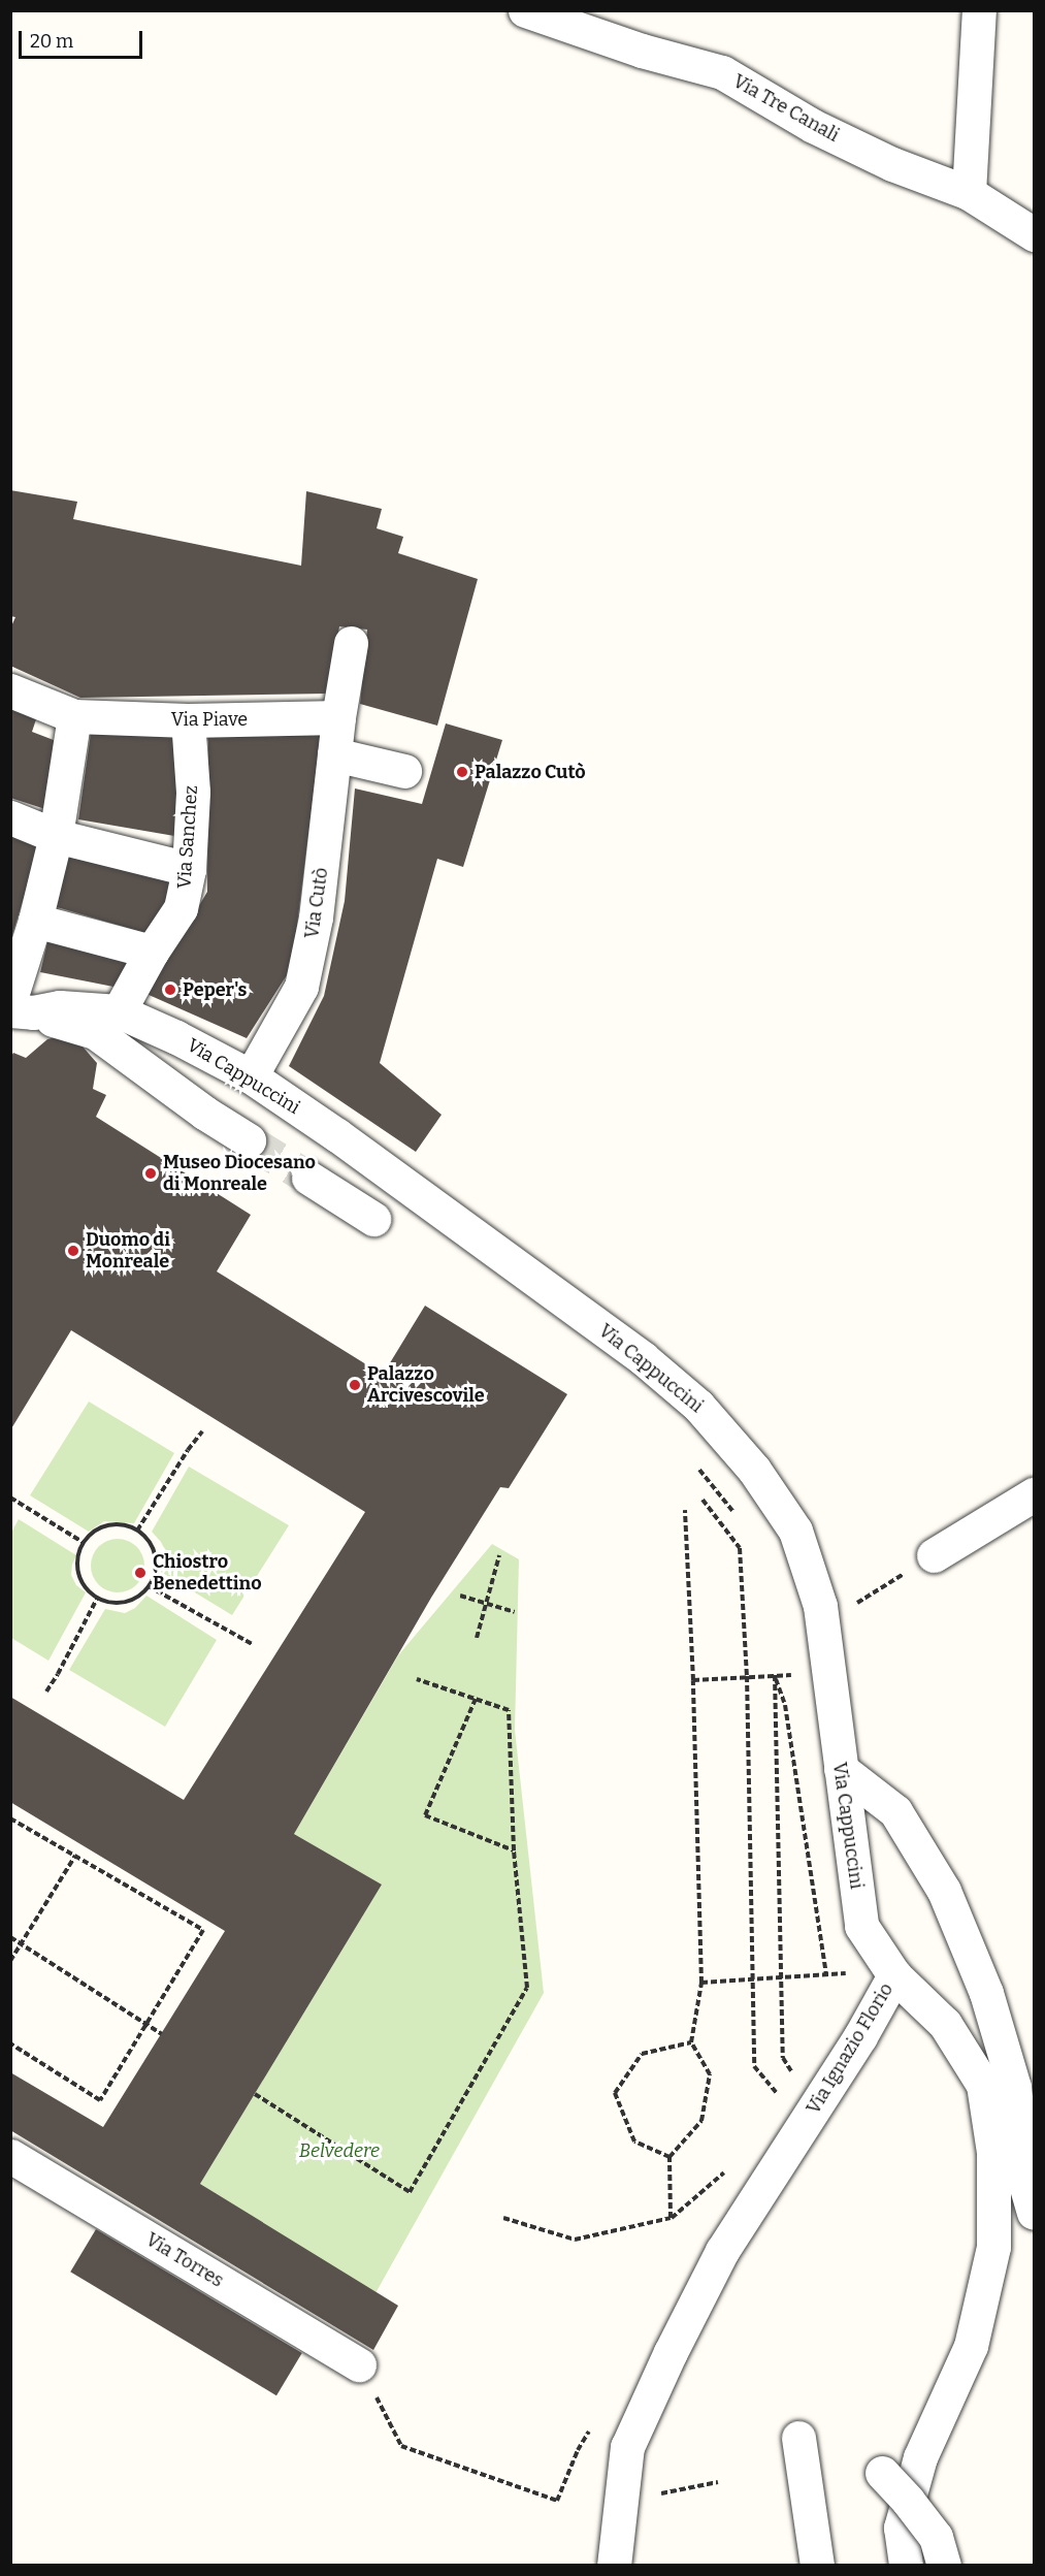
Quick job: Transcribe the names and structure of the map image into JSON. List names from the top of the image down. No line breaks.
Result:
{"streets":{"street":["Via Tre Canali","Via Piave","Via Sanchez","Via Cutò","Via Cappuccini","Via Ignazio Florio","Via Torres"]},"crossings":[["Via Piave","Via Sanchez"],["Via Piave","Via Cutò"],["Via Sanchez","Via Cappuccini"],["Via Cutò","Via Cappuccini"],["Via Cappuccini","Via Ignazio Florio"]],"parks":["Belvedere"],"places":["Palazzo Cutò","Peper's","Museo Diocesano di Monreale","Duomo di Monreale","Palazzo Arcivescovile","Chiostro Benedettino"],"scale_bar":"20 m"}
